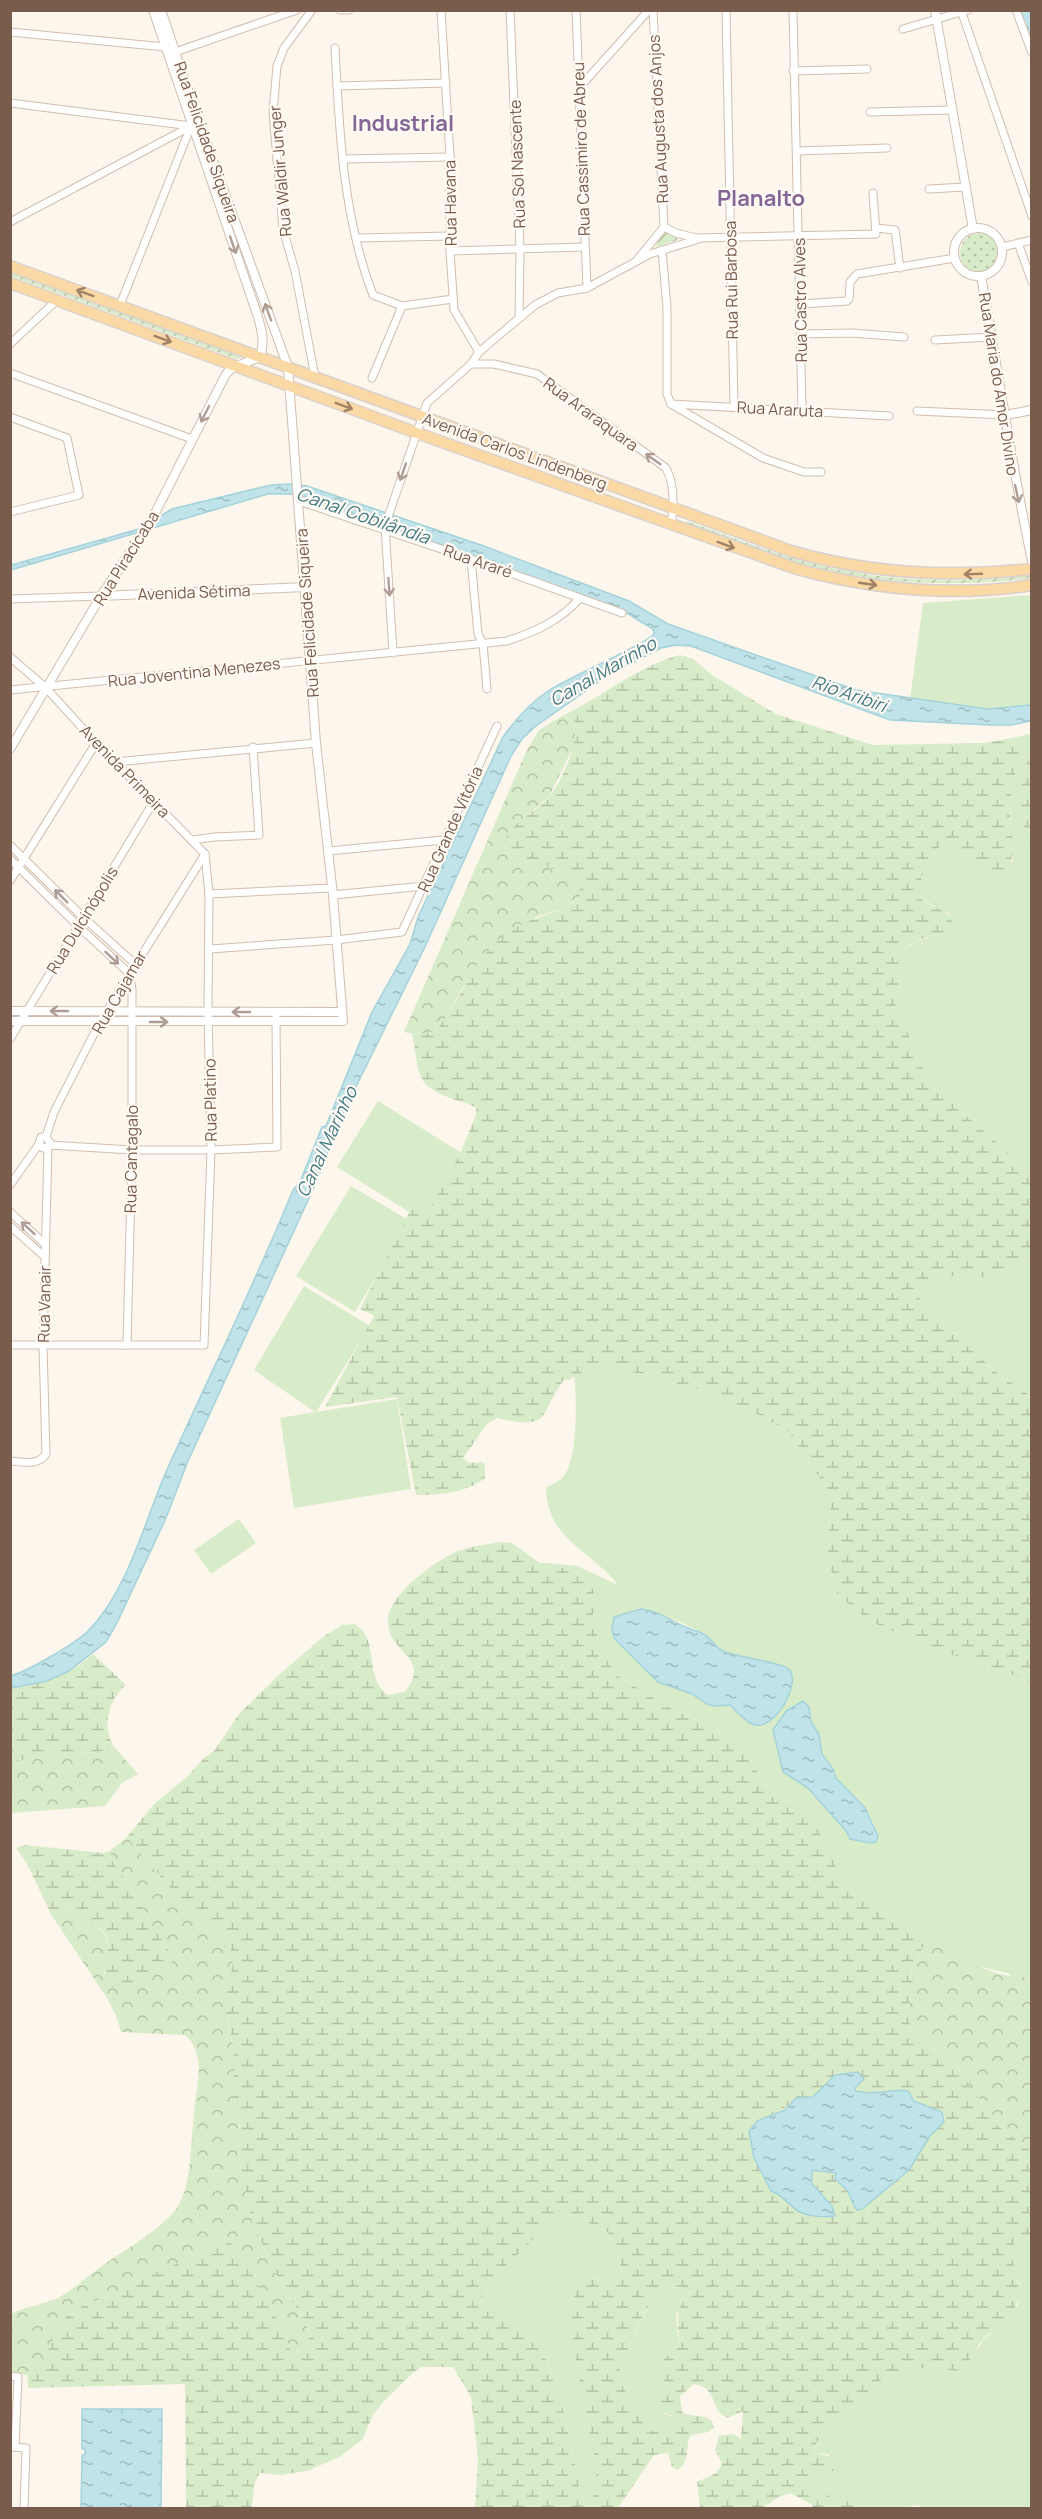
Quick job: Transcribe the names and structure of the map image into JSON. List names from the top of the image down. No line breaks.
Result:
{"streets":{"main road":["Avenida Carlos Lindenberg"],"street":["Rua Augusta dos Anjos","Rua Felicidade Siqueira","Rua Cassimiro de Abreu","Rua Sol Nascente","Rua Waldir Junger","Rua Havana","Rua Rui Barbosa","Rua Castro Alves","Rua Maria do Amor Divino","Rua Araruta","Rua Araraquara","Rua Piracicaba","Rua Araré","Avenida Sétima","Rua Joventina Menezes","Avenida Primeira","Rua Grande Vitória","Rua Dulcinópolis","Rua Cajamar","Rua Platino","Rua Cantagalo","Rua Vanair"]},"crossings":[["Rua Felicidade Siqueira","Avenida Carlos Lindenberg"],["Rua Felicidade Siqueira","Rua Araré"],["Rua Felicidade Siqueira","Avenida Sétima"],["Rua Felicidade Siqueira","Rua Joventina Menezes"],["Rua Felicidade Siqueira","Rua Grande Vitória"],["Rua Waldir Junger","Avenida Carlos Lindenberg"],["Rua Rui Barbosa","Rua Araruta"],["Rua Castro Alves","Rua Araruta"],["Rua Araraquara","Avenida Carlos Lindenberg"],["Avenida Carlos Lindenberg","Rua Piracicaba"],["Rua Piracicaba","Avenida Sétima"],["Rua Piracicaba","Rua Joventina Menezes"],["Rua Piracicaba","Avenida Primeira"],["Rua Araré","Rua Joventina Menezes"],["Rua Joventina Menezes","Avenida Primeira"],["Avenida Primeira","Rua Dulcinópolis"],["Avenida Primeira","Rua Cajamar"],["Avenida Primeira","Rua Platino"],["Rua Cajamar","Rua Platino"],["Rua Cajamar","Rua Cantagalo"],["Rua Cajamar","Rua Vanair"],["Rua Platino","Rua Cantagalo"]],"one_way":["Rua Maria do Amor Divino","Rua Araraquara"],"districts":["Industrial","Planalto"],"water":["Canal Cobilândia","Canal Marinho","Rio Aribiri"]}
